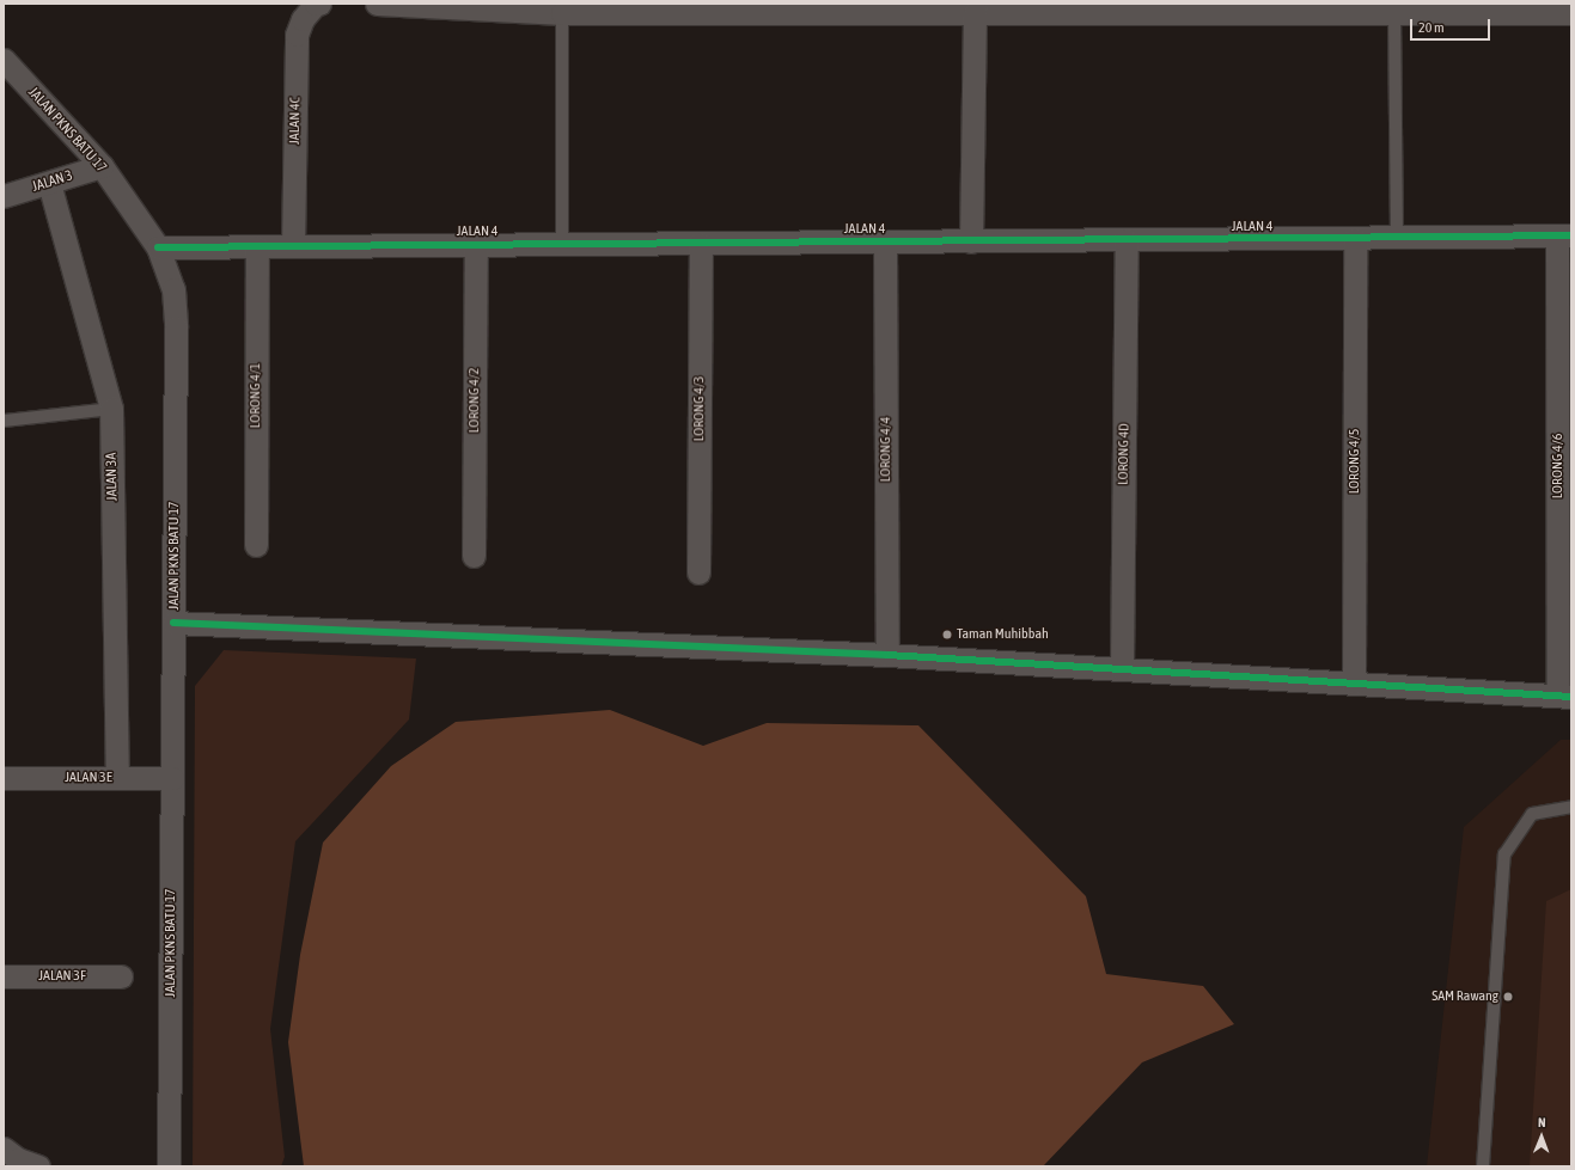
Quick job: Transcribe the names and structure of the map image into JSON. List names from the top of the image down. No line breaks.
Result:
{"streets":{"street":["JALAN 4C","JALAN PKNS BATU 17","JALAN 3","JALAN 4","LORONG 4/1","LORONG 4/2","LORONG 4/3","LORONG 4/4","LORONG 4D","LORONG 4/5","LORONG 4/6","JALAN 3A","JALAN 3E","JALAN 3F"]},"crossings":[["JALAN 4C","JALAN 4"],["JALAN PKNS BATU 17","JALAN 3"],["JALAN PKNS BATU 17","JALAN 4"],["JALAN PKNS BATU 17","JALAN 3E"],["JALAN 3","JALAN 3A"],["JALAN 4","LORONG 4/1"],["JALAN 4","LORONG 4/2"],["JALAN 4","LORONG 4/3"],["JALAN 4","LORONG 4/4"],["JALAN 4","LORONG 4D"],["JALAN 4","LORONG 4/5"],["JALAN 4","LORONG 4/6"],["JALAN 3A","JALAN 3E"]],"places":["Taman Muhibbah","SAM Rawang"],"scale_bar":"20 m","north":"top"}
